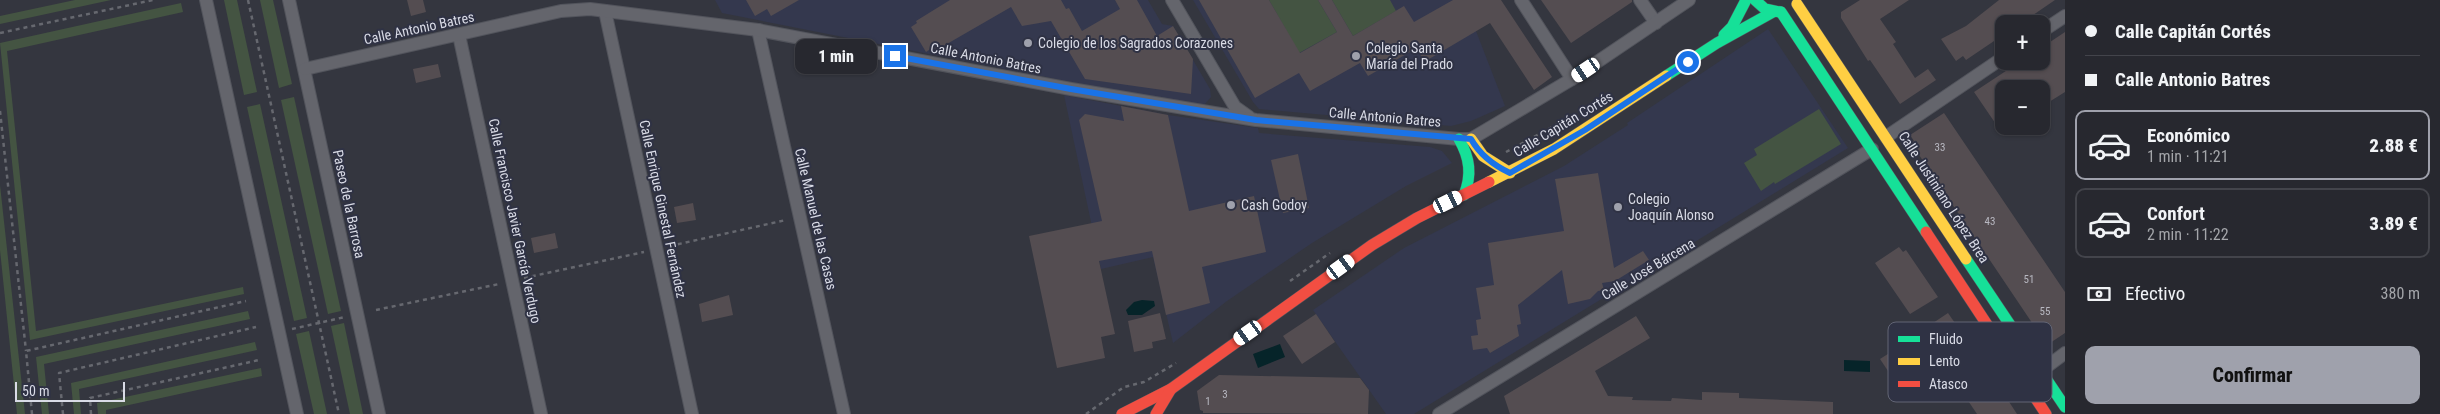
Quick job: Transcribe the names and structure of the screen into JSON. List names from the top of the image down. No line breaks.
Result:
{"streets":{"main road":["Calle Capitán Cortés","Calle Justiniano López Brea"],"street":["Calle Antonio Batres","Paseo de la Barrosa","Calle Enrique Ginestal Fernández","Calle Manuel de las Casas","Calle Francisco Javier García Verdugo","Calle José Bárcena"]},"crossings":[["Calle Antonio Batres","Paseo de la Barrosa"],["Calle Antonio Batres","Calle Enrique Ginestal Fernández"],["Calle Antonio Batres","Calle Manuel de las Casas"],["Calle Antonio Batres","Calle Francisco Javier García Verdugo"],["Calle Capitán Cortés","Calle Justiniano López Brea"]],"places":["Colegio de los Sagrados Corazones","Colegio Santa María del Prado","Cash Godoy","Colegio Joaquín Alonso"],"house_numbers":["33","43","51","55","3","1"],"legend":["Fluido","Lento","Atasco"],"scale_bar":"50 m","page":{"banner":["Calle Capitán Cortés","Calle Antonio Batres"],"map_buttons":["+","−"],"bubble":"1 min","list":[{"name":"Económico","note":"1 min · 11:21","value":"2.88 €"},{"name":"Confort","note":"2 min · 11:22","value":"3.89 €"}],"pay":["Efectivo","380 m"],"buttons":"Confirmar","scale":"50 m"}}
